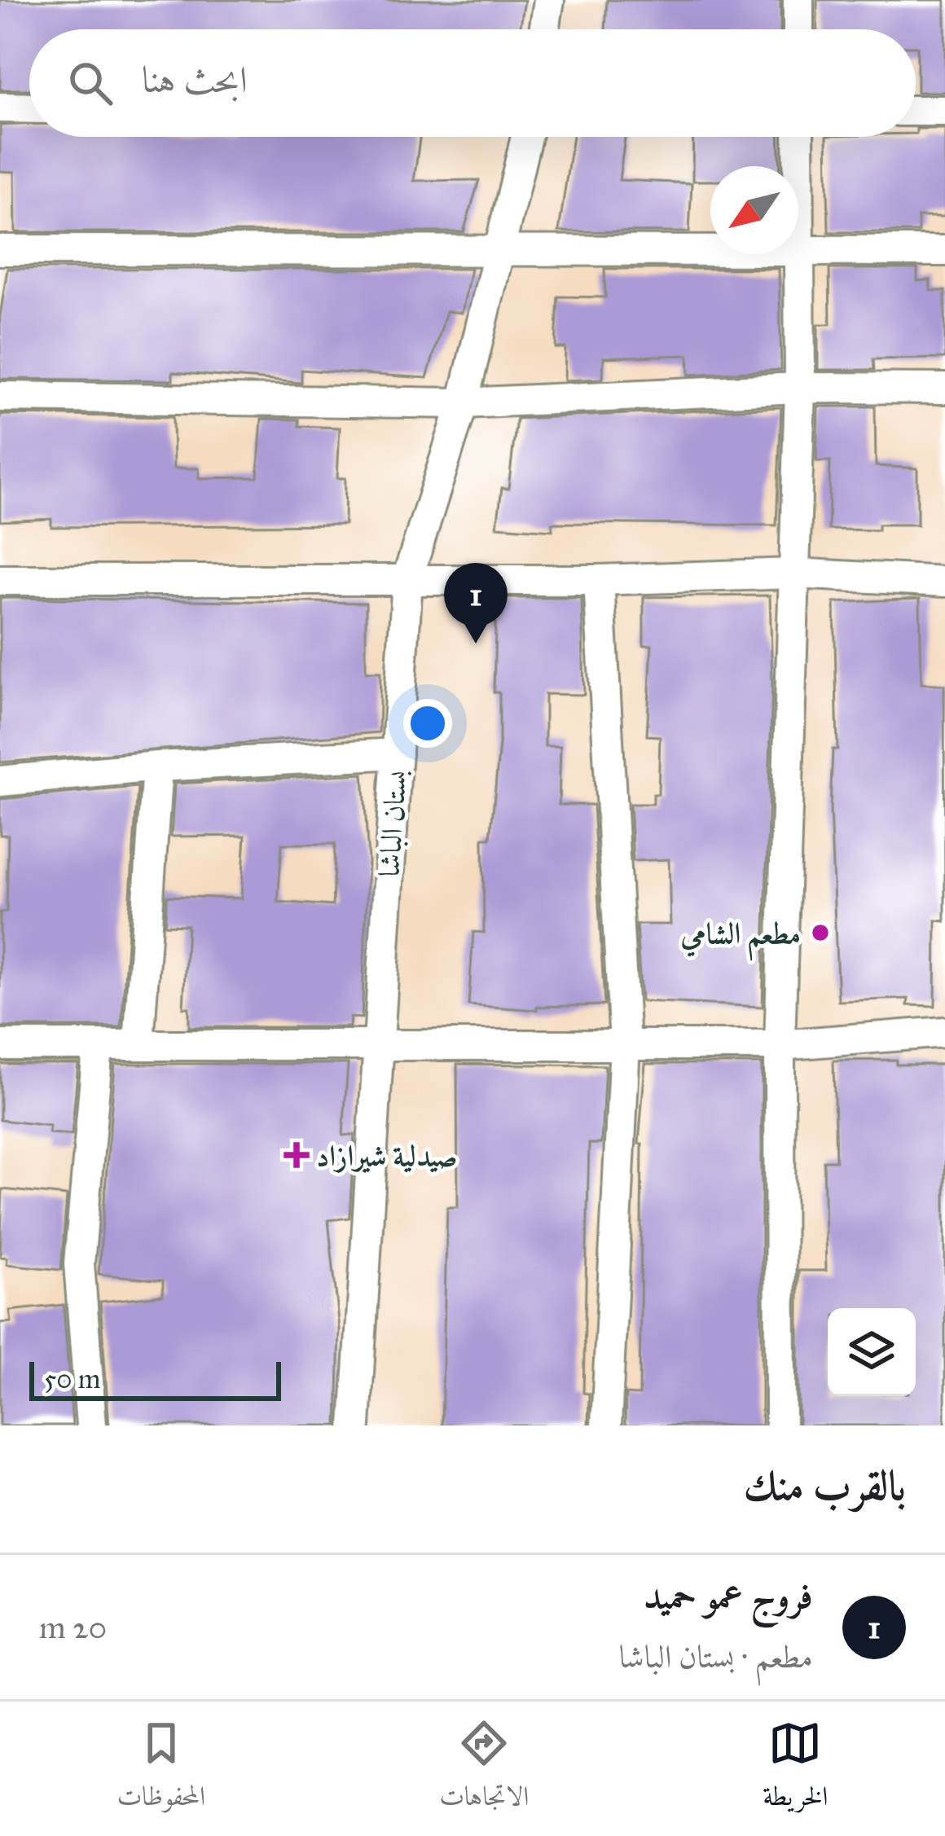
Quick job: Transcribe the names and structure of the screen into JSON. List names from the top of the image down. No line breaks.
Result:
{"streets":{"street":["بستان الباشا"]},"places":{"other":["مطعم الشامي"],"health":["صيدلية شيرازاد"]},"scale_bar":"50 m","north":"bottom left","page":{"search":"ابحث هنا","pins":"1","scale":"50 m","heading":"بالقرب منك","list":[{"mark":"1","name":"فروج عمو حميد","note":"مطعم · بستان الباشا","value":"20 m"}],"nav":["الخريطة","الاتجاهات","المحفوظات"]}}
